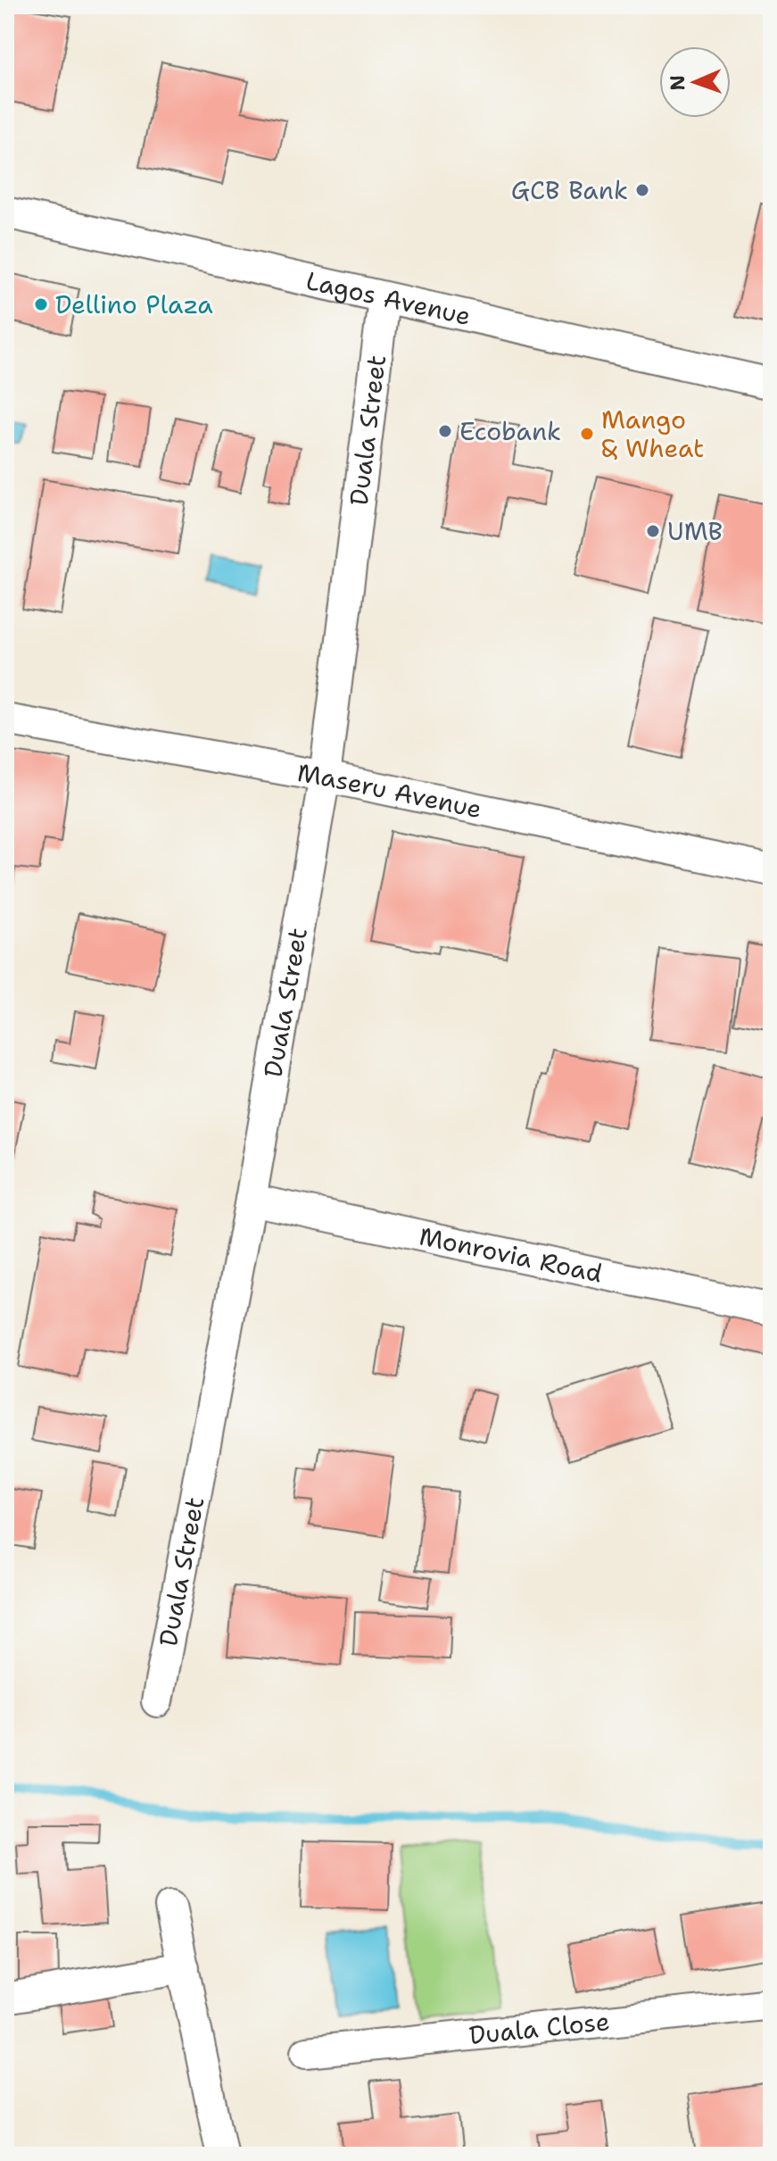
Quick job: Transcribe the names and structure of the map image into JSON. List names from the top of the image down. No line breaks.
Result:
{"streets":{"street":["Lagos Avenue","Duala Street","Maseru Avenue","Monrovia Road","Duala Close"]},"crossings":[["Lagos Avenue","Duala Street"],["Duala Street","Maseru Avenue"],["Duala Street","Monrovia Road"]],"places":["GCB Bank","Dellino Plaza","Ecobank","Mango & Wheat","UMB"],"north":"left"}
